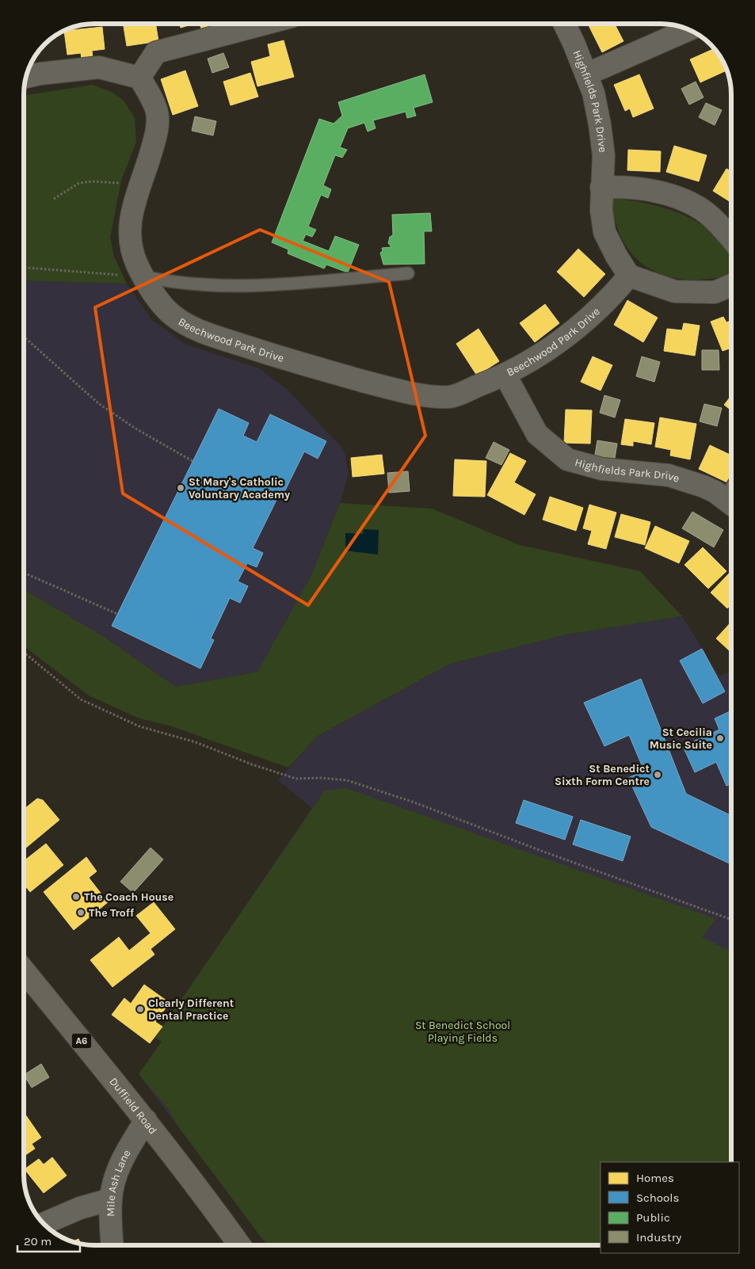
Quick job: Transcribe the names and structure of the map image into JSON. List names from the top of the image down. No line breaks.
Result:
{"streets":{"main road":["A6","Duffield Road"],"street":["Highfields Park Drive","Beechwood Park Drive","Mile Ash Lane"]},"crossings":[["Highfields Park Drive","Beechwood Park Drive"],["Duffield Road","Mile Ash Lane"]],"parks":["St Benedict School Playing Fields"],"places":["St Mary's Catholic Voluntary Academy","St Cecilia Music Suite","St Benedict Sixth Form Centre","The Coach House","The Troff","Clearly Different Dental Practice"],"legend":["Homes","Schools","Public","Industry"],"scale_bar":"20 m"}
